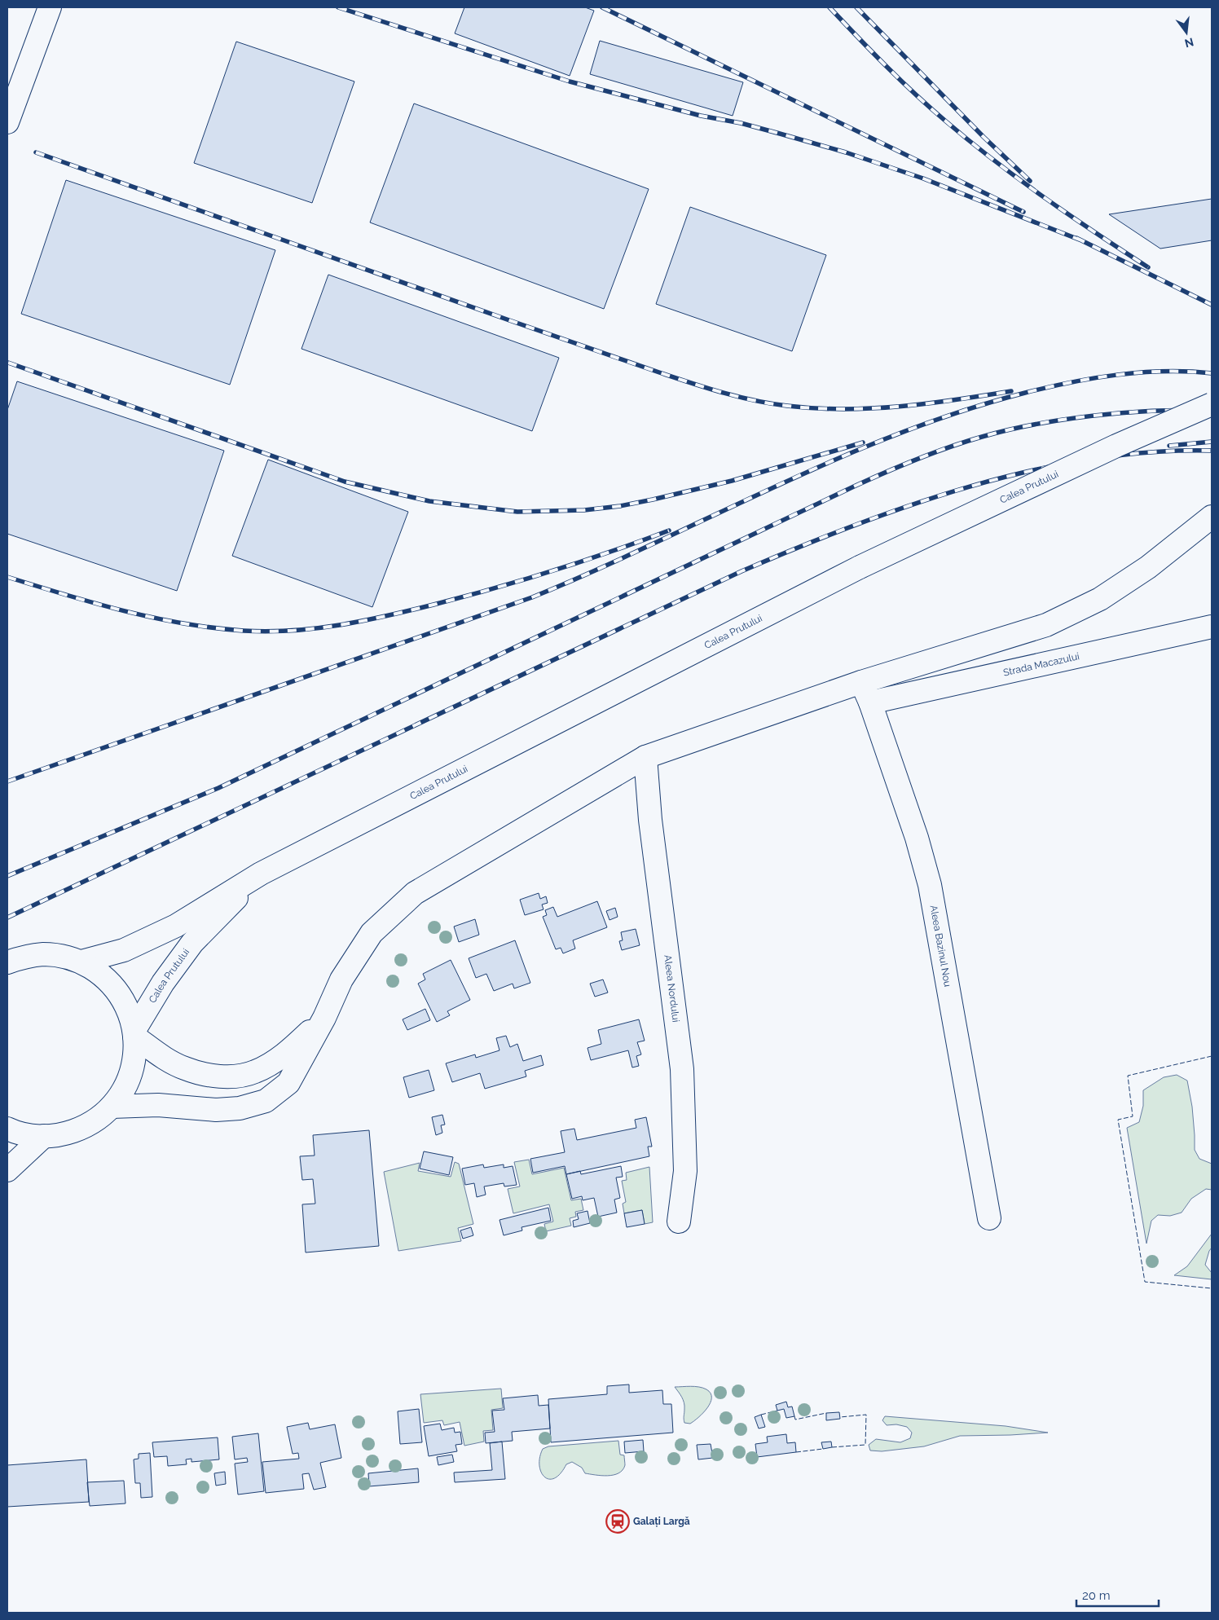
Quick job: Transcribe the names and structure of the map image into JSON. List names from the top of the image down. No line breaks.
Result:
{"streets":{"main road":["Calea Prutului","Strada Macazului","Aleea Bazinul Nou","Aleea Nordului"]},"crossings":[["Strada Macazului","Aleea Bazinul Nou"]],"places":{"station":["Galați Largă"]},"scale_bar":"20 m","north":"bottom"}
